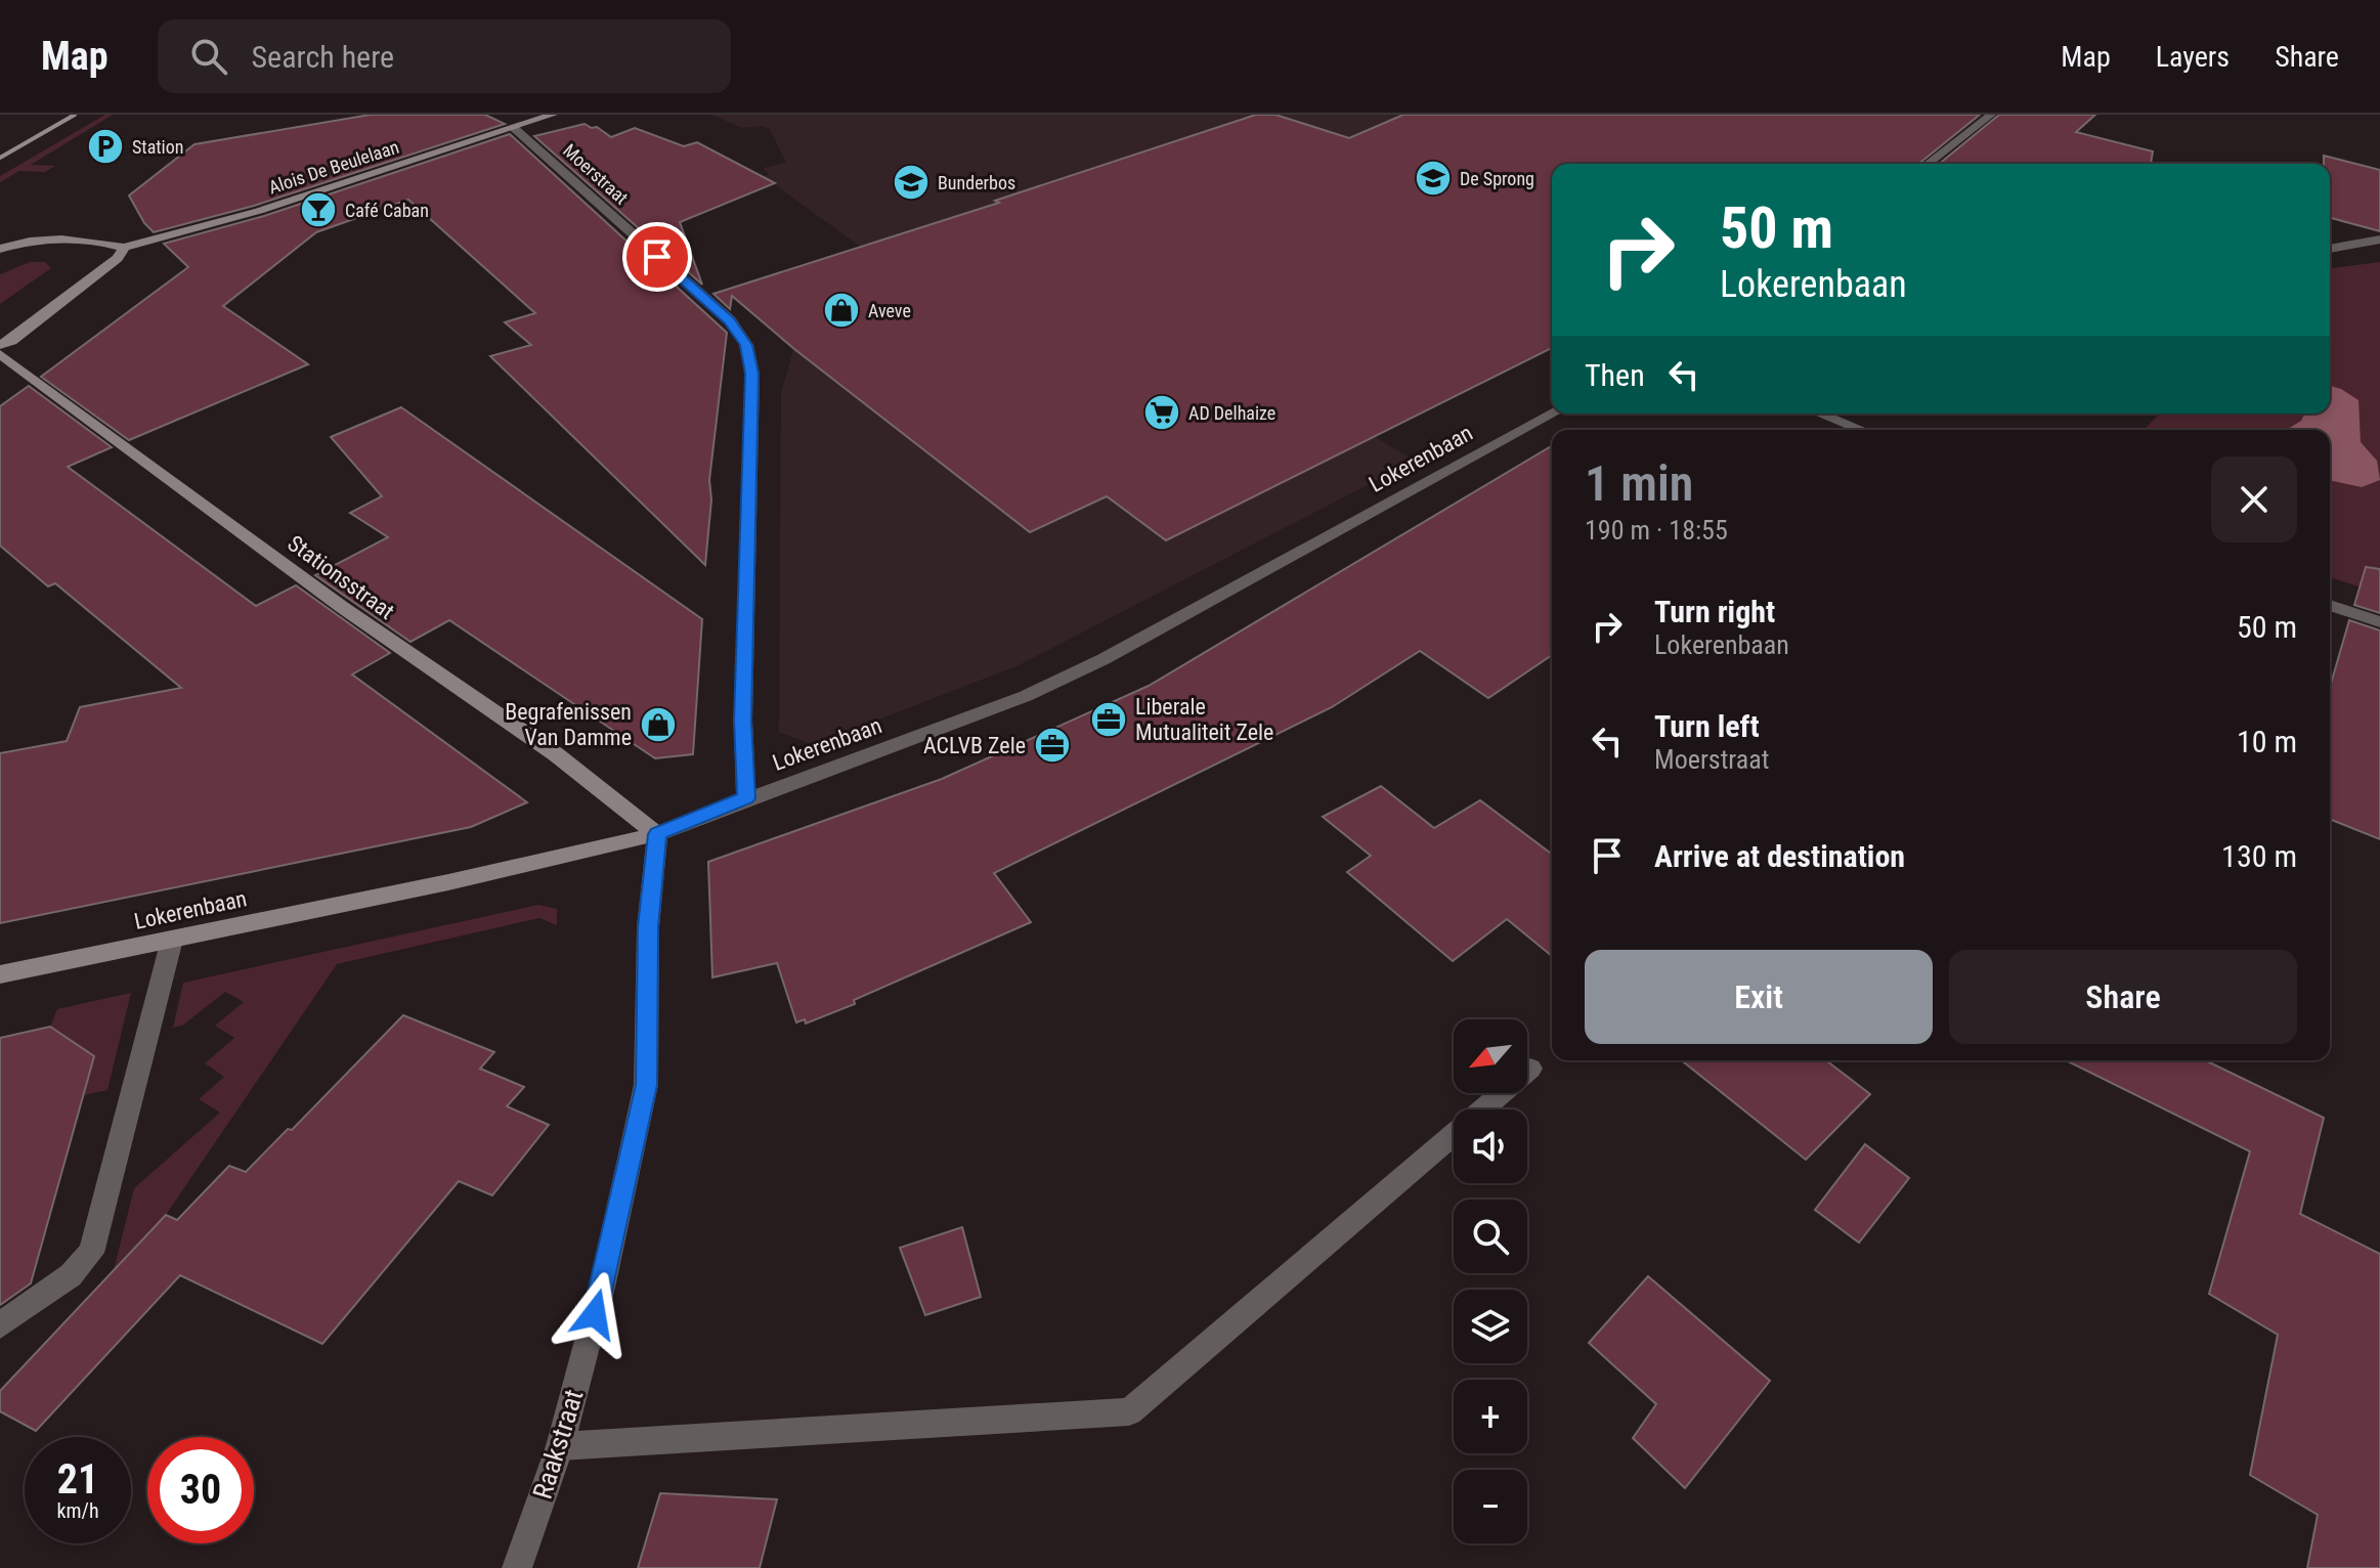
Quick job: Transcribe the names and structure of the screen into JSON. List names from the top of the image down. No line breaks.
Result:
{"streets":{"street":["Alois De Beulelaan","Moerstraat","Lokerenbaan","Stationsstraat","Raakstraat"]},"crossings":[["Alois De Beulelaan","Moerstraat"],["Moerstraat","Lokerenbaan"],["Lokerenbaan","Stationsstraat"],["Lokerenbaan","Raakstraat"],["Stationsstraat","Raakstraat"]],"places":{"parking":["Station"],"school or university":["De Sprong","Bunderbos"],"bar":["Café Caban"],"shop":["Aveve","Begrafenissen Van Damme"],"supermarket":["AD Delhaize"],"office":["Liberale Mutualiteit Zele","ACLVB Zele"]},"north":"bottom left","page":{"header":"Map","search":"Search here","nav":["Map","Layers","Share"],"turn":["50 m","Lokerenbaan"],"then":"Then","heading":["1 min","190 m · 18:55"],"list":[{"name":"Turn right","note":"Lokerenbaan","value":"50 m"},{"name":"Turn left","note":"Moerstraat","value":"10 m"},{"name":"Arrive at destination","value":"130 m"}],"buttons":["Exit","Share"],"map_buttons":["+","−"],"speed":"21 km/h","limit":"30"}}
